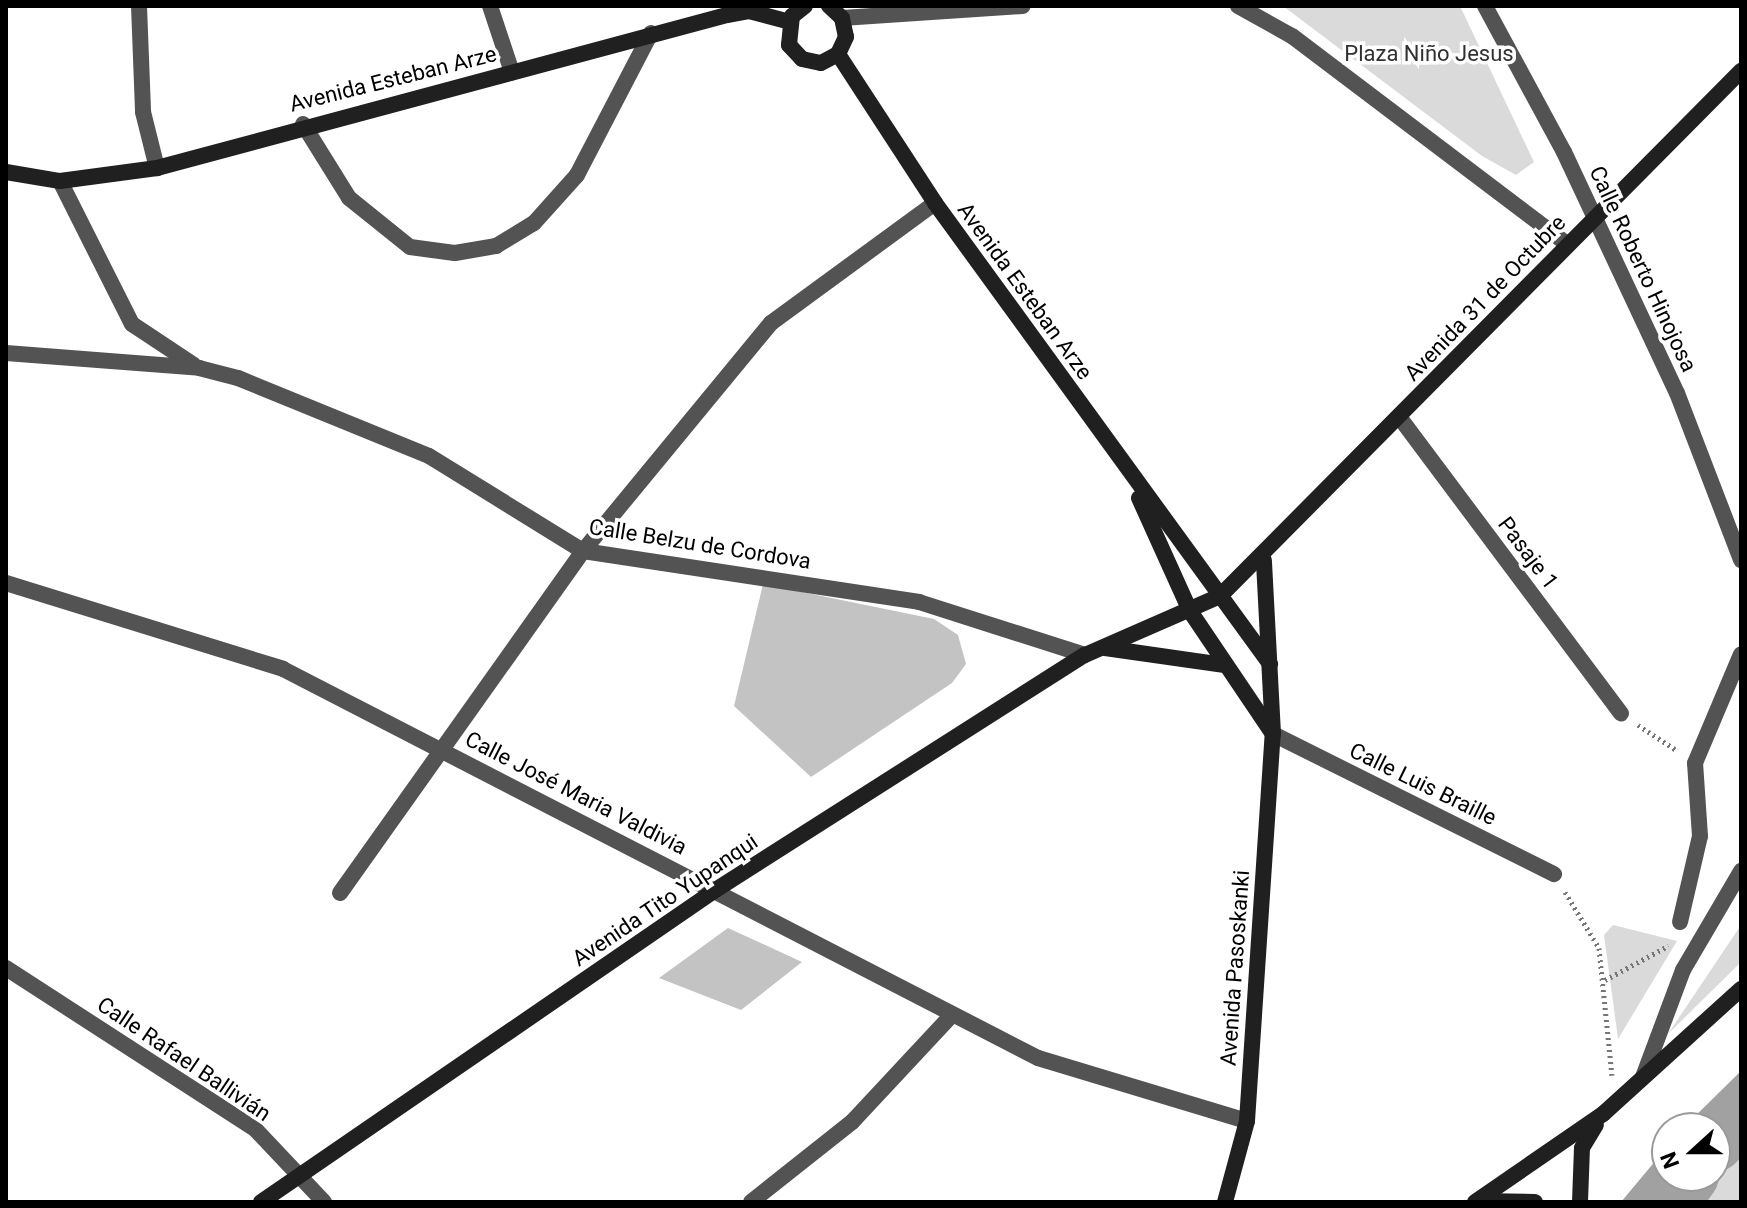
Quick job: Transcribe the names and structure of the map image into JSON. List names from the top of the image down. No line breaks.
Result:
{"streets":{"main road":["Avenida Esteban Arze","Avenida 31 de Octubre","Avenida Tito Yupanqui","Avenida Pasoskanki"],"street":["Calle Roberto Hinojosa","Calle Belzu de Cordova","Pasaje 1","Calle Luis Braille","Calle José Maria Valdivia","Calle Rafael Ballivián"]},"crossings":[["Avenida Esteban Arze","Avenida 31 de Octubre"],["Avenida Esteban Arze","Calle Luis Braille"],["Avenida Esteban Arze","Avenida Tito Yupanqui"],["Avenida Esteban Arze","Avenida Pasoskanki"],["Calle Roberto Hinojosa","Avenida 31 de Octubre"],["Avenida 31 de Octubre","Pasaje 1"],["Avenida 31 de Octubre","Avenida Tito Yupanqui"],["Calle Belzu de Cordova","Avenida Tito Yupanqui"],["Calle Luis Braille","Avenida Pasoskanki"],["Calle José Maria Valdivia","Avenida Tito Yupanqui"],["Calle José Maria Valdivia","Avenida Pasoskanki"],["Avenida Tito Yupanqui","Calle Rafael Ballivián"]],"parks":["Plaza Niño Jesus"],"north":"left"}
